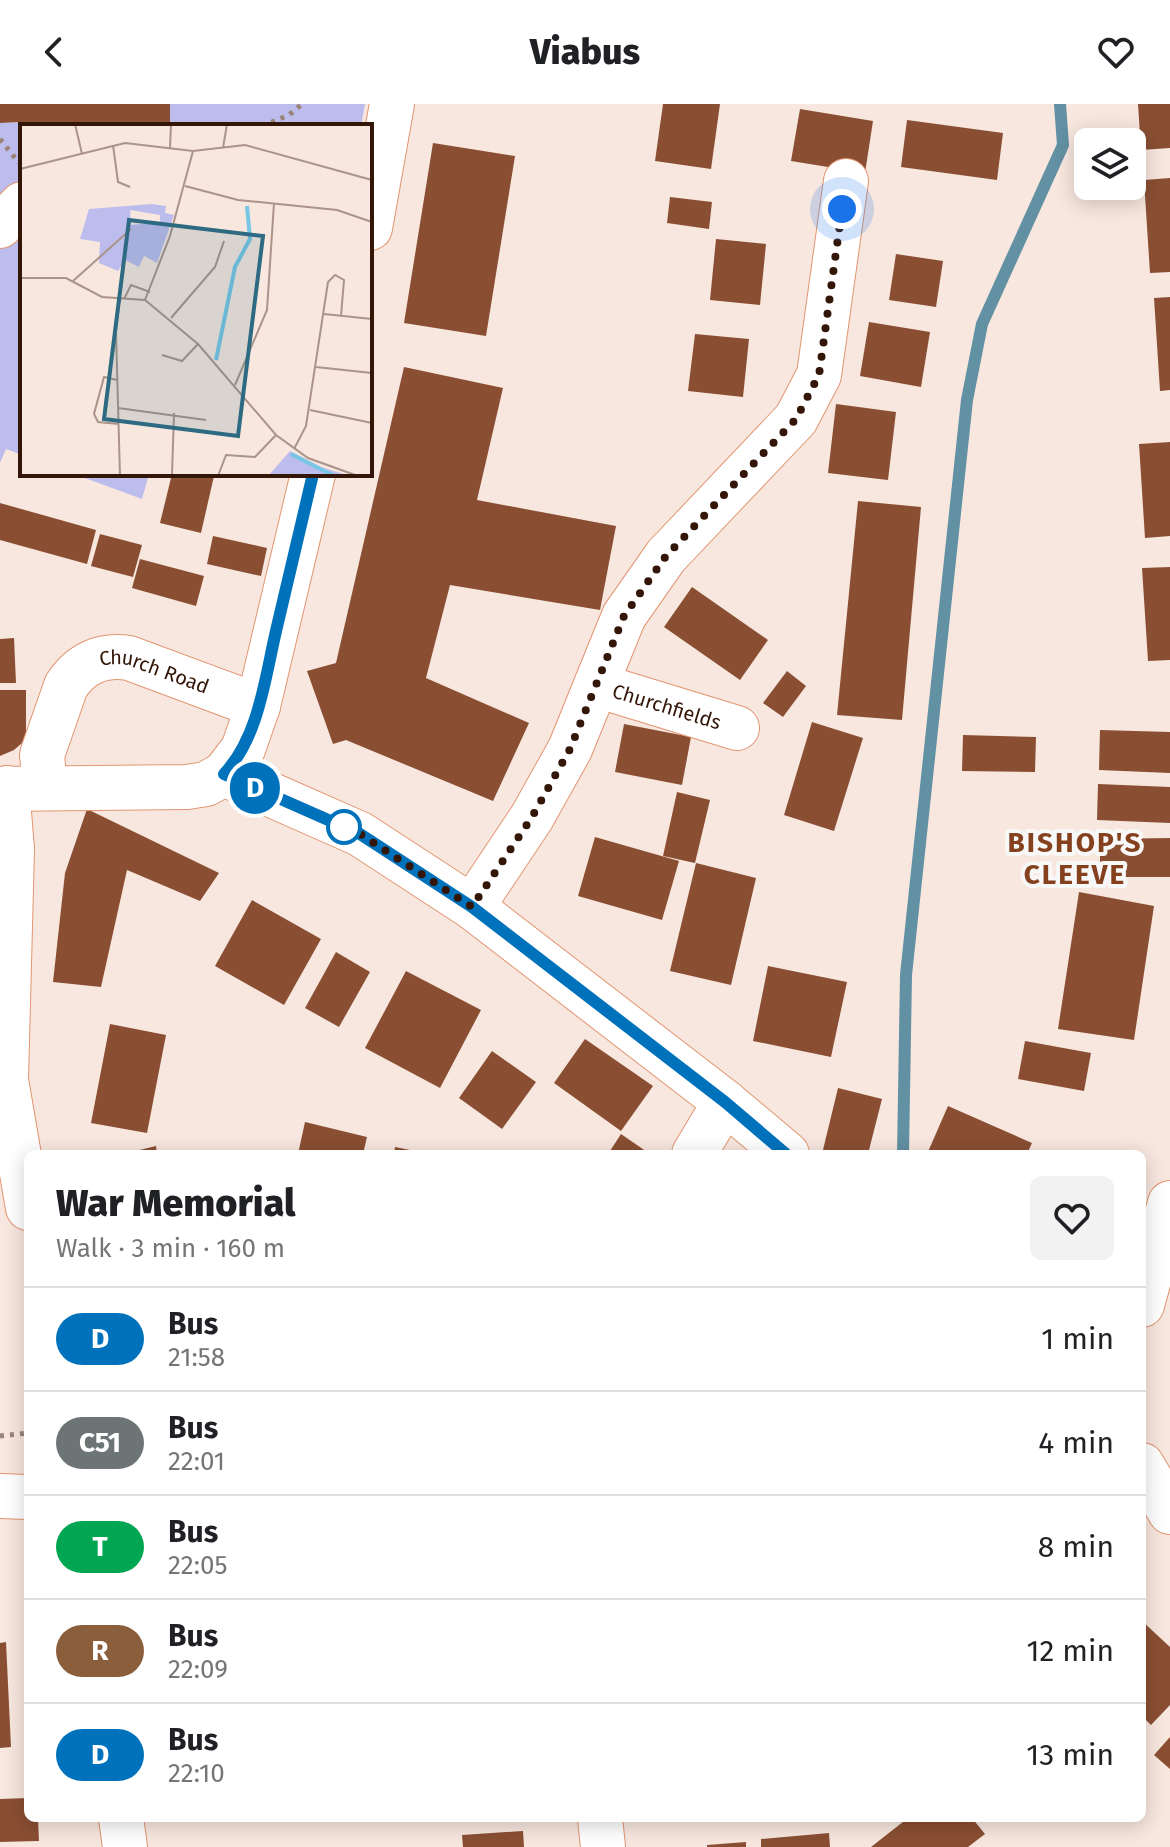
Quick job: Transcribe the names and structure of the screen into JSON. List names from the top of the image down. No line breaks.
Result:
{"streets":{"street":["Church Road","Churchfields"]},"districts":["BISHOP'S CLEEVE"],"lines":["bus line D"],"page":{"header":"Viabus","on_map":"D","heading":["War Memorial","Walk · 3 min · 160 m"],"list":[{"mark":"D","name":"Bus","note":"21:58","value":"1 min"},{"mark":"C51","name":"Bus","note":"22:01","value":"4 min"},{"mark":"T","name":"Bus","note":"22:05","value":"8 min"},{"mark":"R","name":"Bus","note":"22:09","value":"12 min"},{"mark":"D","name":"Bus","note":"22:10","value":"13 min"}]}}
